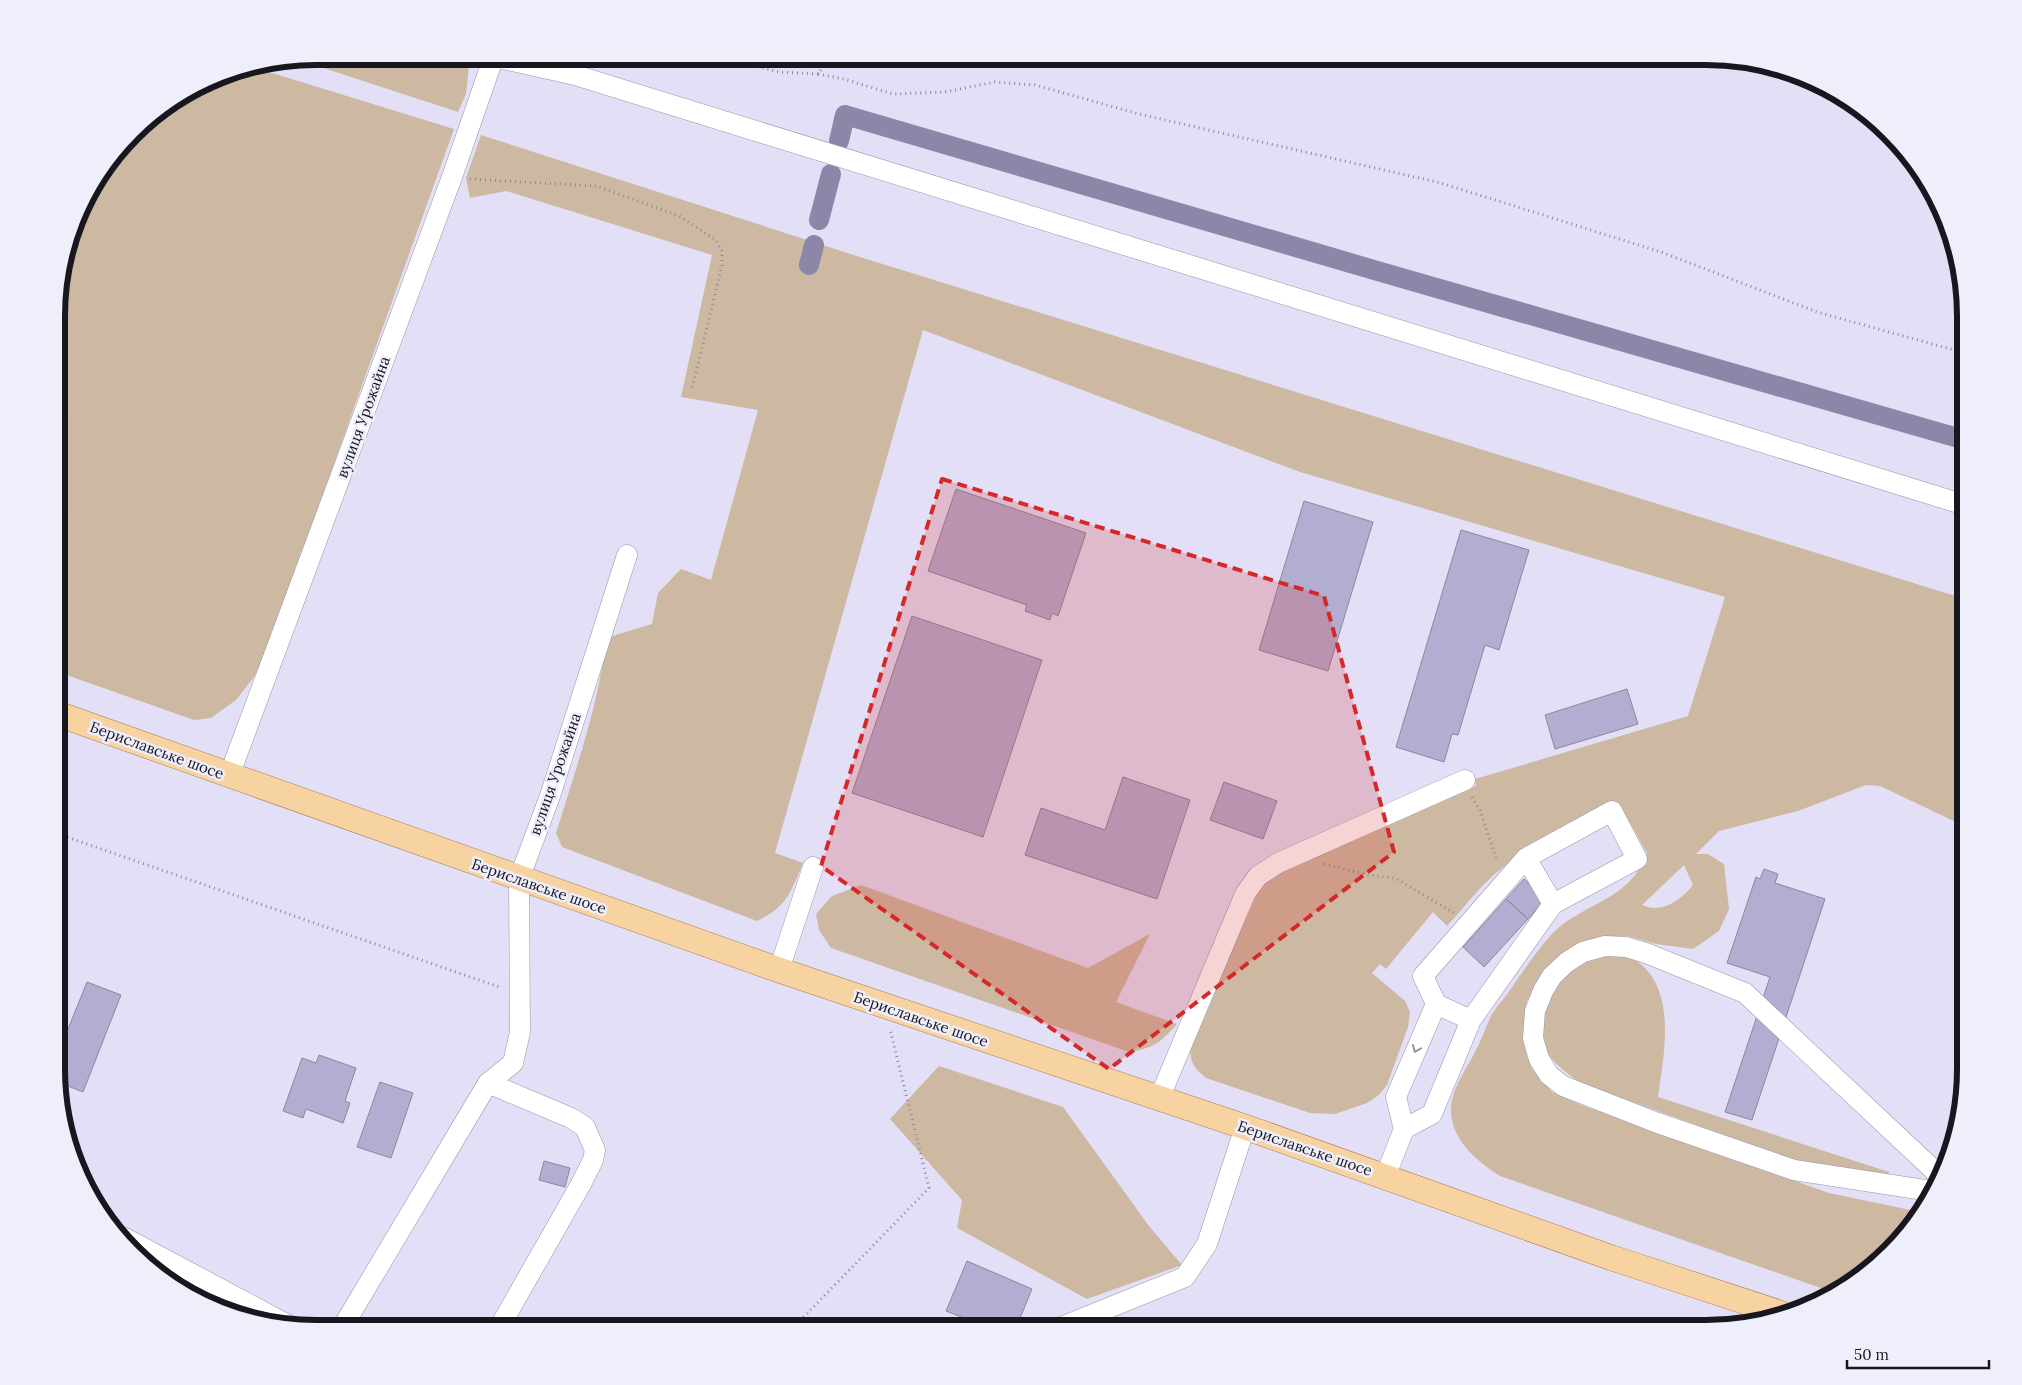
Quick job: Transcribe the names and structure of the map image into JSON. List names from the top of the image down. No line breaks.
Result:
{"streets":{"main road":["Бериславське шосе"],"street":["вулиця Урожайна"]},"crossings":[["вулиця Урожайна","Бериславське шосе"]],"scale_bar":"50 m"}
